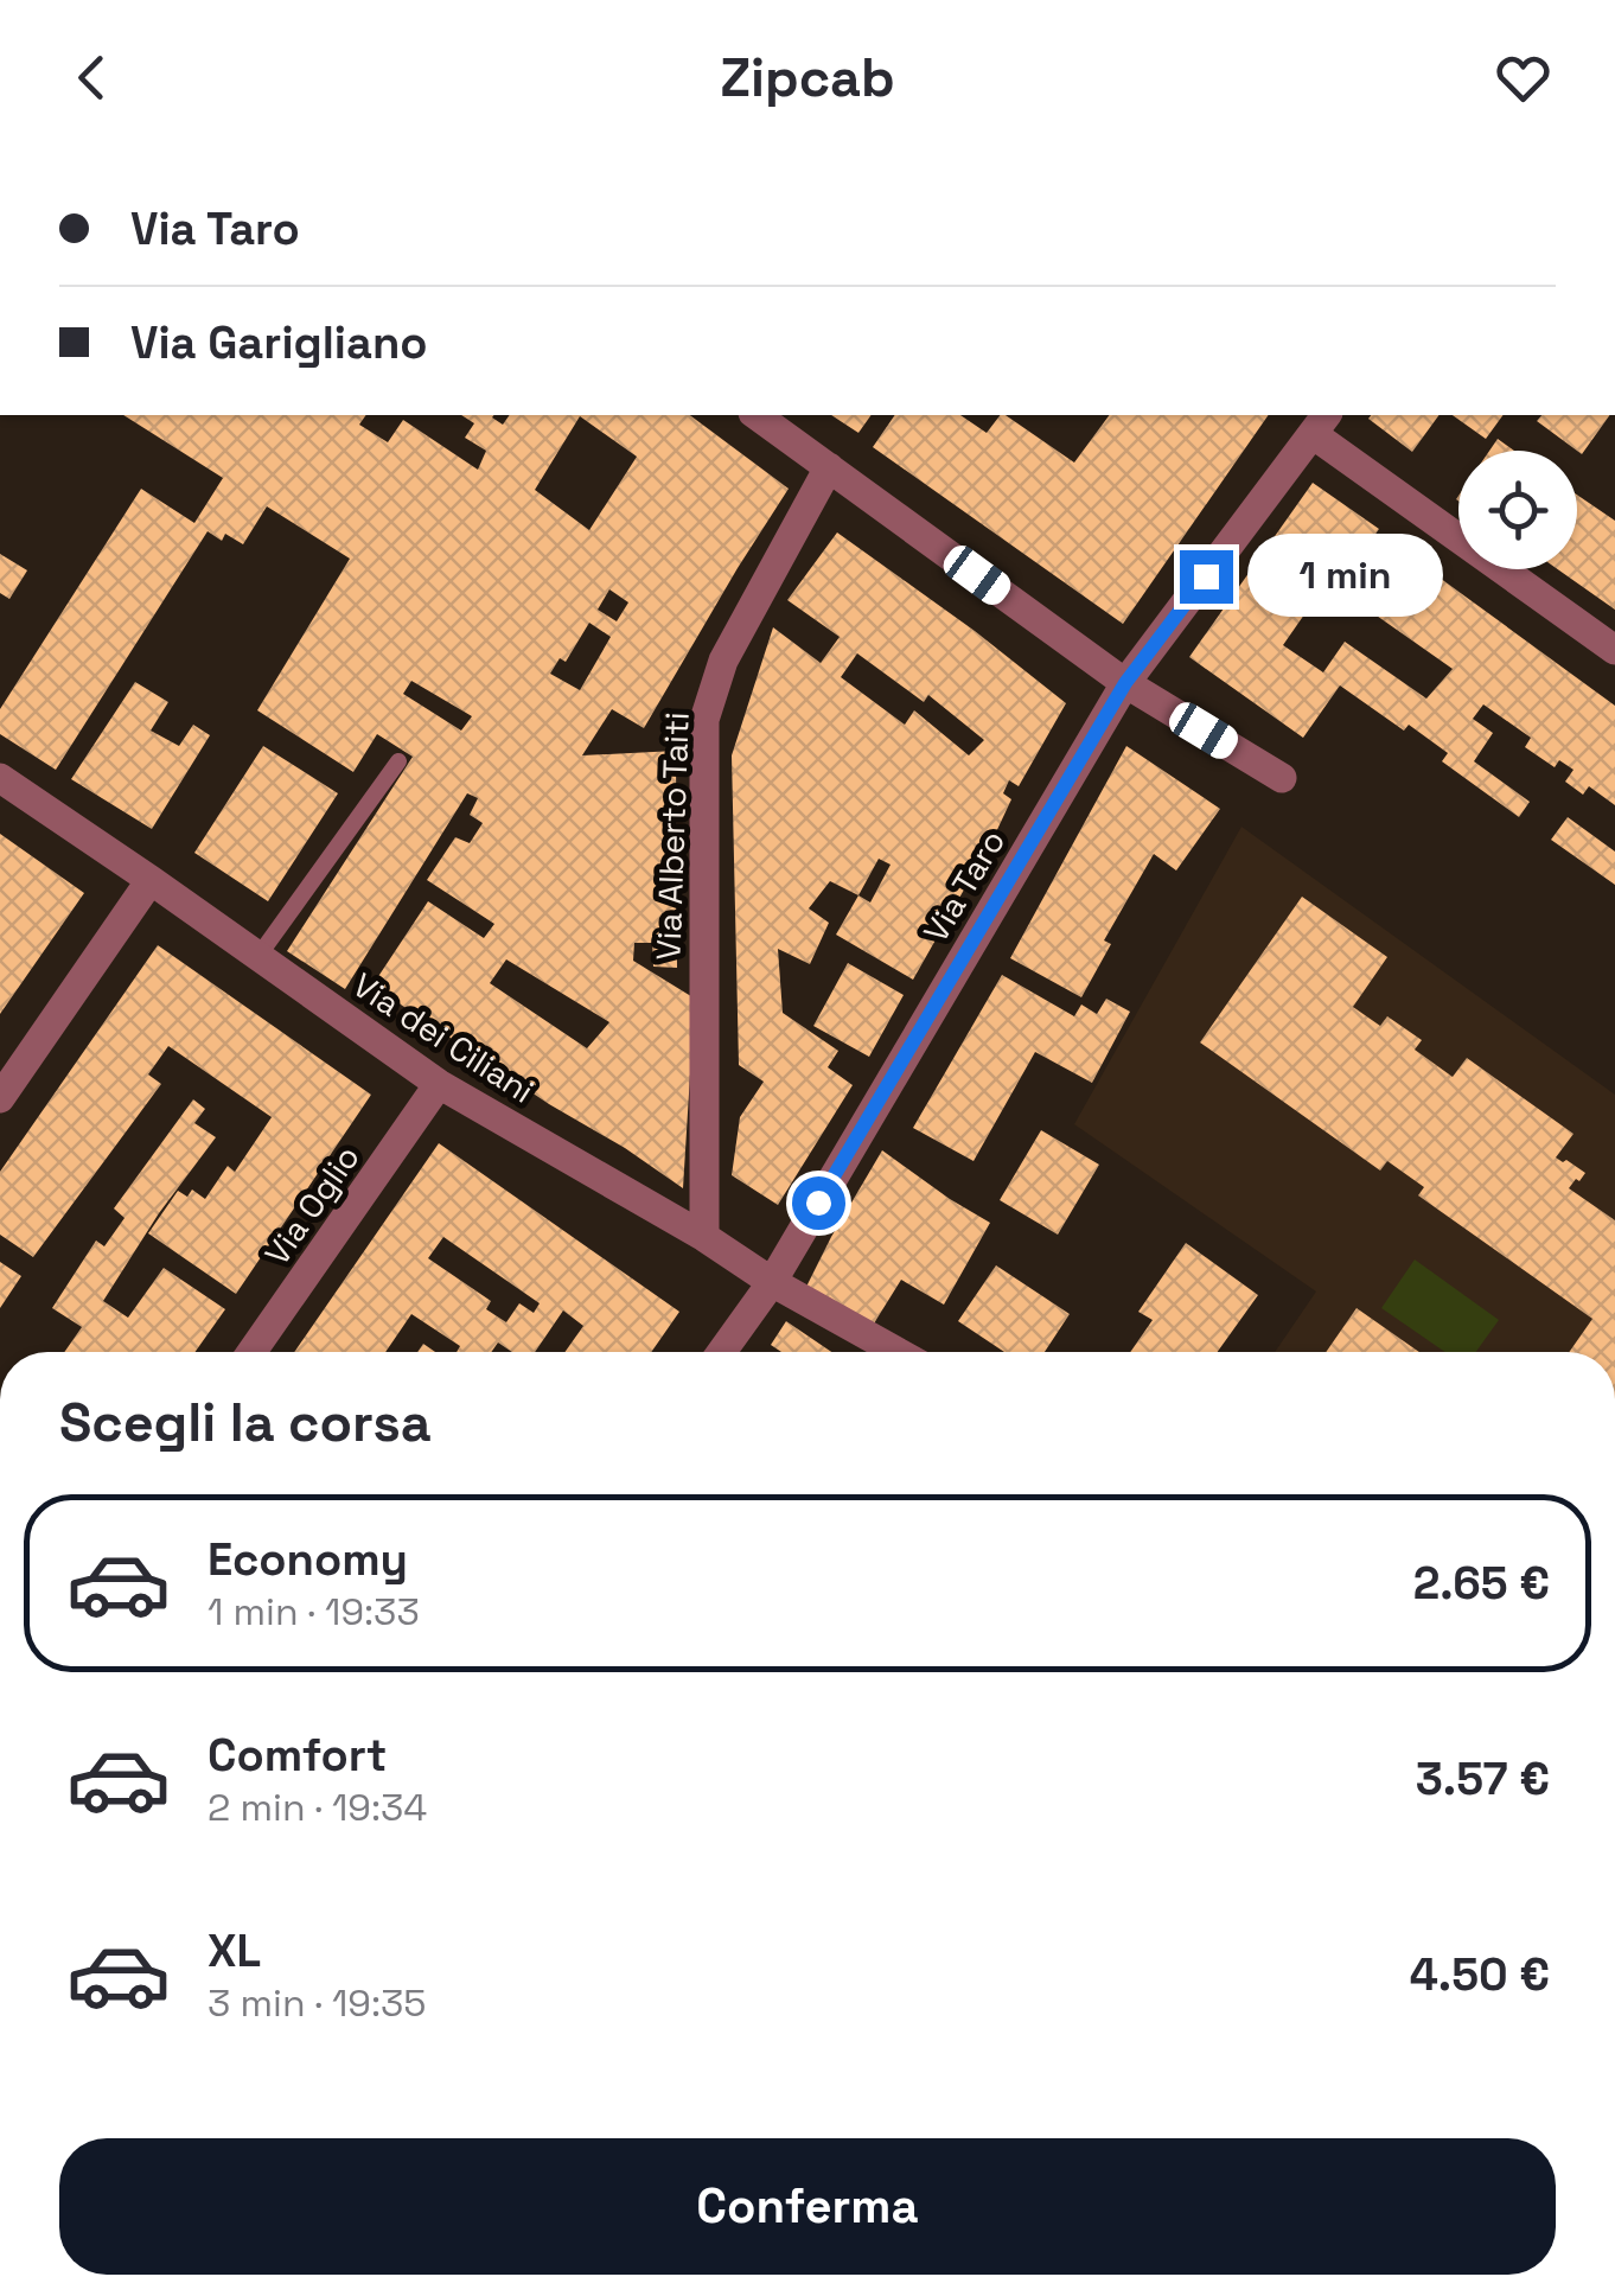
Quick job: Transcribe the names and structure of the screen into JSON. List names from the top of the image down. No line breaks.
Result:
{"streets":{"street":["Via Alberto Taiti","Via Taro","Via dei Ciliani","Via Oglio"]},"crossings":[["Via Alberto Taiti","Via dei Ciliani"],["Via Taro","Via dei Ciliani"],["Via dei Ciliani","Via Oglio"]],"page":{"header":"Zipcab","banner":["Via Taro","Via Garigliano"],"bubble":"1 min","heading":"Scegli la corsa","list":[{"name":"Economy","note":"1 min · 19:33","value":"2.65 €"},{"name":"Comfort","note":"2 min · 19:34","value":"3.57 €"},{"name":"XL","note":"3 min · 19:35","value":"4.50 €"}],"buttons":"Conferma"}}
